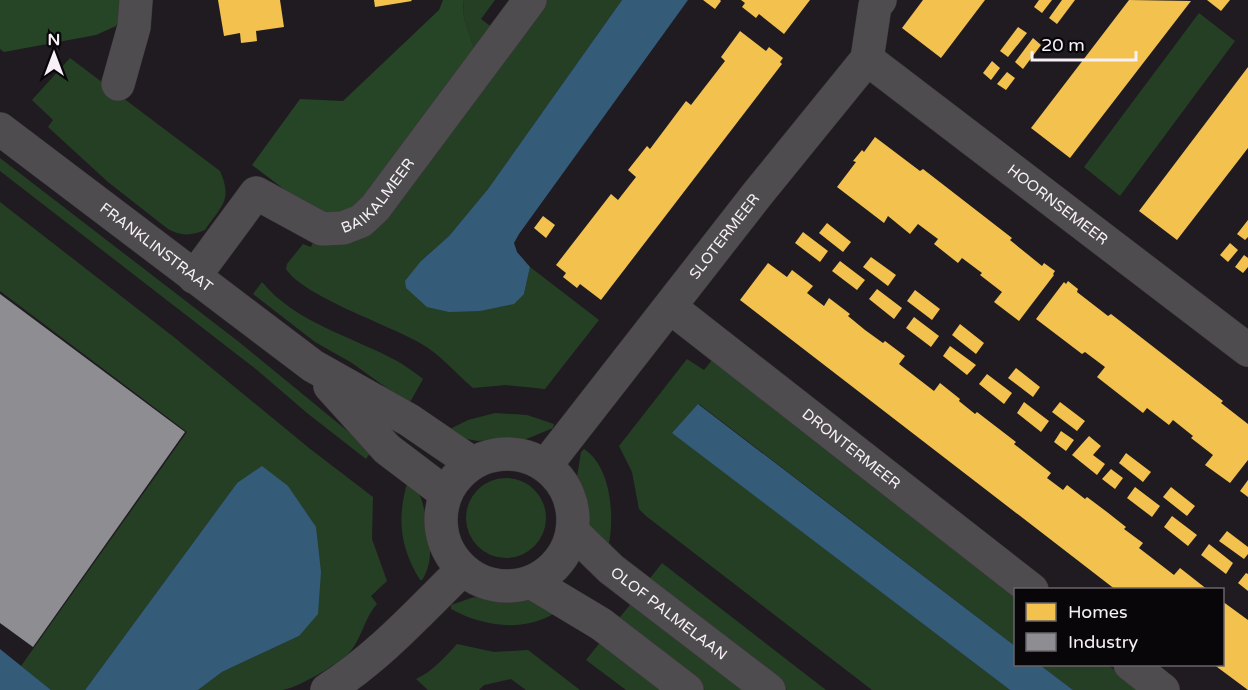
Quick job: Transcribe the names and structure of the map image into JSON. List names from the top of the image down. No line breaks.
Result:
{"streets":{"street":["BAIKALMEER","HOORNSEMEER","SLOTERMEER","FRANKLINSTRAAT","DRONTERMEER","OLOF PALMELAAN"]},"crossings":[["BAIKALMEER","FRANKLINSTRAAT"],["HOORNSEMEER","SLOTERMEER"],["SLOTERMEER","FRANKLINSTRAAT"],["SLOTERMEER","DRONTERMEER"],["SLOTERMEER","OLOF PALMELAAN"],["FRANKLINSTRAAT","OLOF PALMELAAN"]],"legend":["Homes","Industry"],"scale_bar":"20 m","north":"top"}
